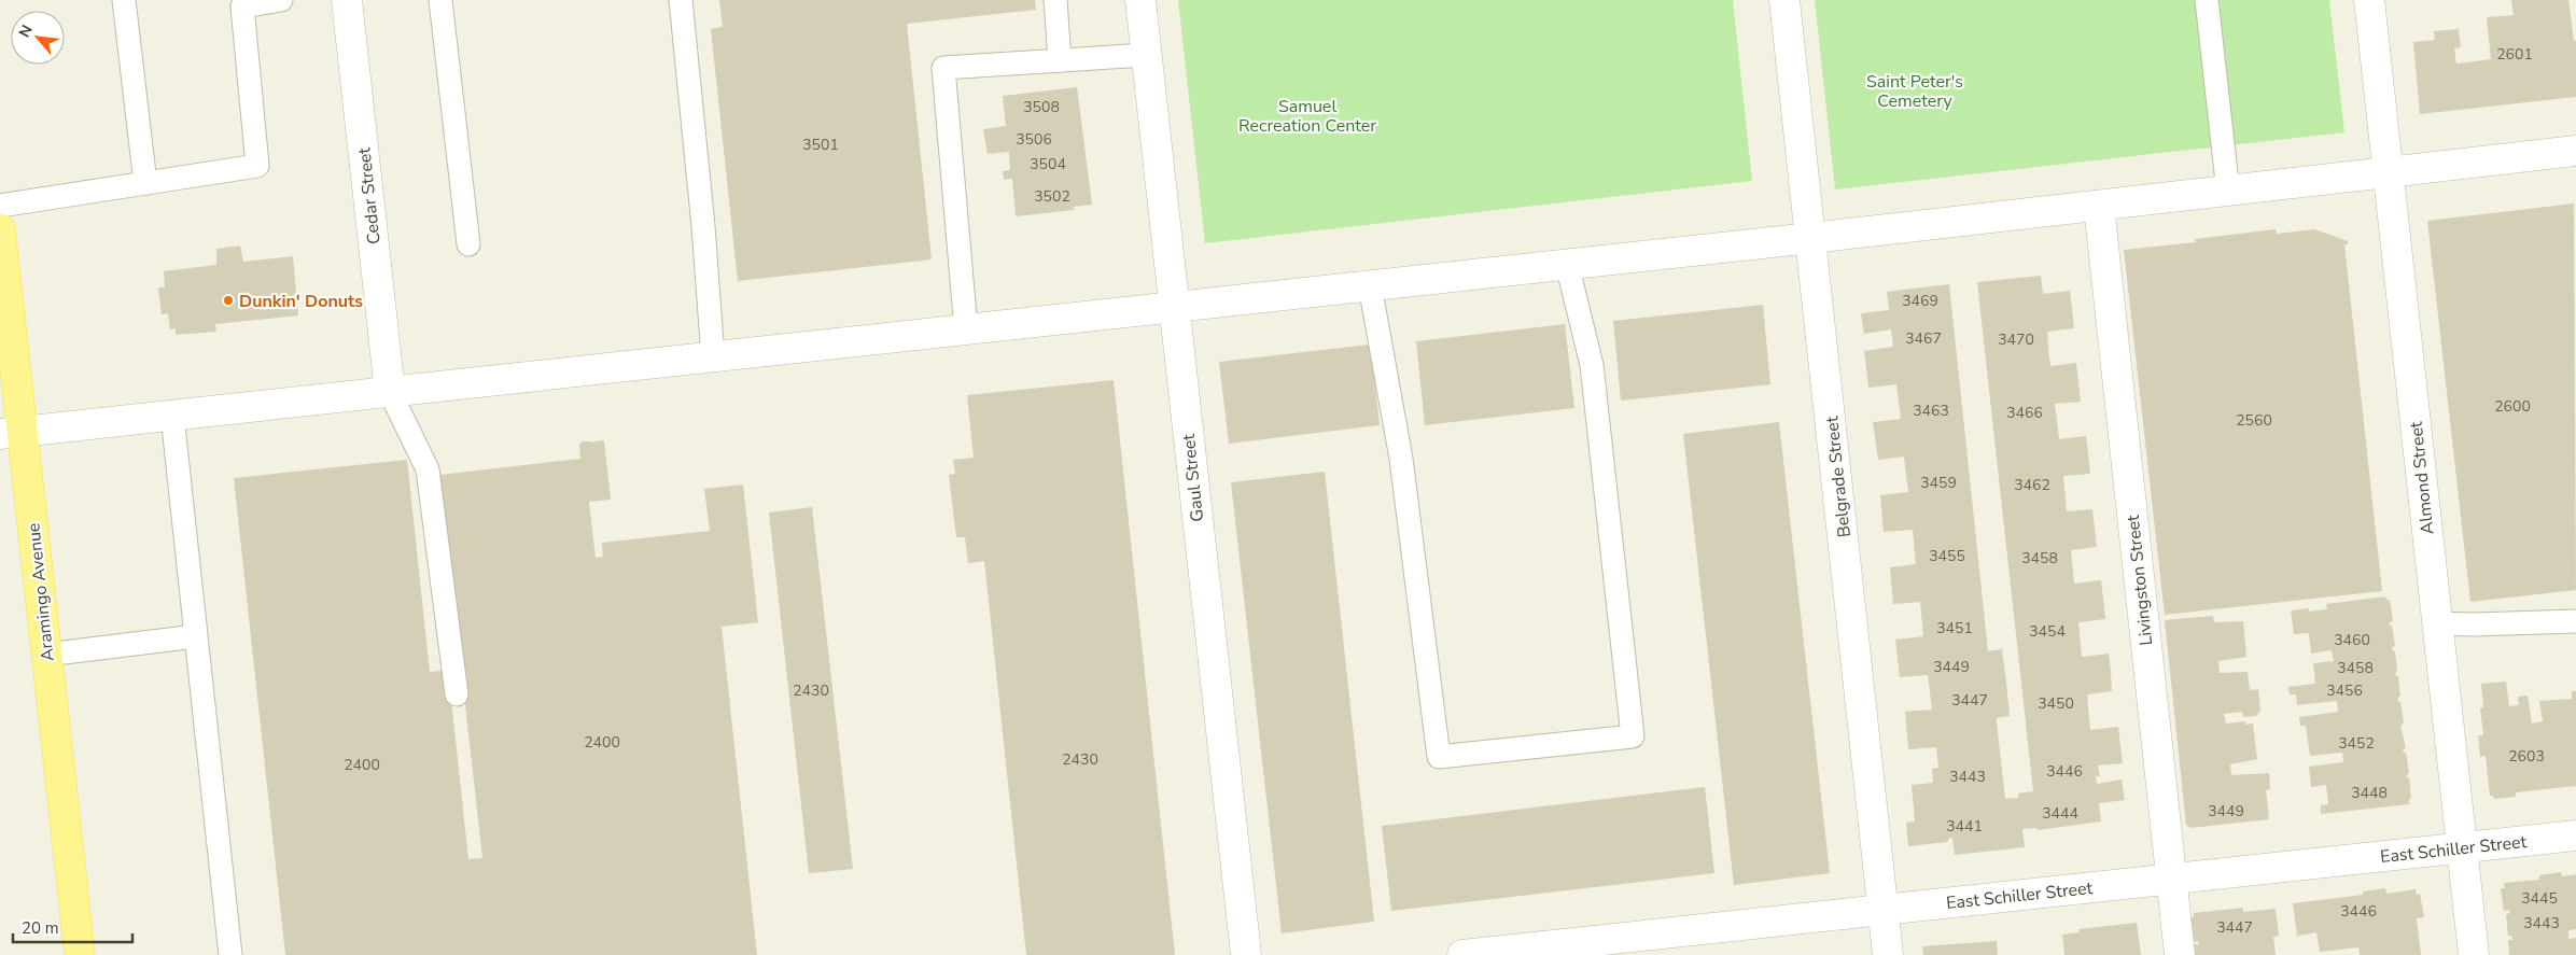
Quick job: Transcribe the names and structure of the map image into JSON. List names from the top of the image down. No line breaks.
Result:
{"streets":{"main road":["Aramingo Avenue"],"street":["Cedar Street","Belgrade Street","Gaul Street","Almond Street","Livingston Street","East Schiller Street"]},"crossings":[["Belgrade Street","East Schiller Street"],["Almond Street","East Schiller Street"],["Livingston Street","East Schiller Street"]],"parks":["Saint Peter's Cemetery","Samuel Recreation Center"],"places":["Dunkin' Donuts"],"house_numbers":["2601","3508","3506","3501","3504","3502","3469","3467","3470","2600","3463","3466","2560","3459","3462","3455","3458","3451","3454","3460","3449","3458","2430","3456","3447","3450","2400","3452","2603","2430","2400","3446","3443","3448","3449","3444","3441","3445","3446","3443","3447"],"scale_bar":"20 m","north":"top left"}
